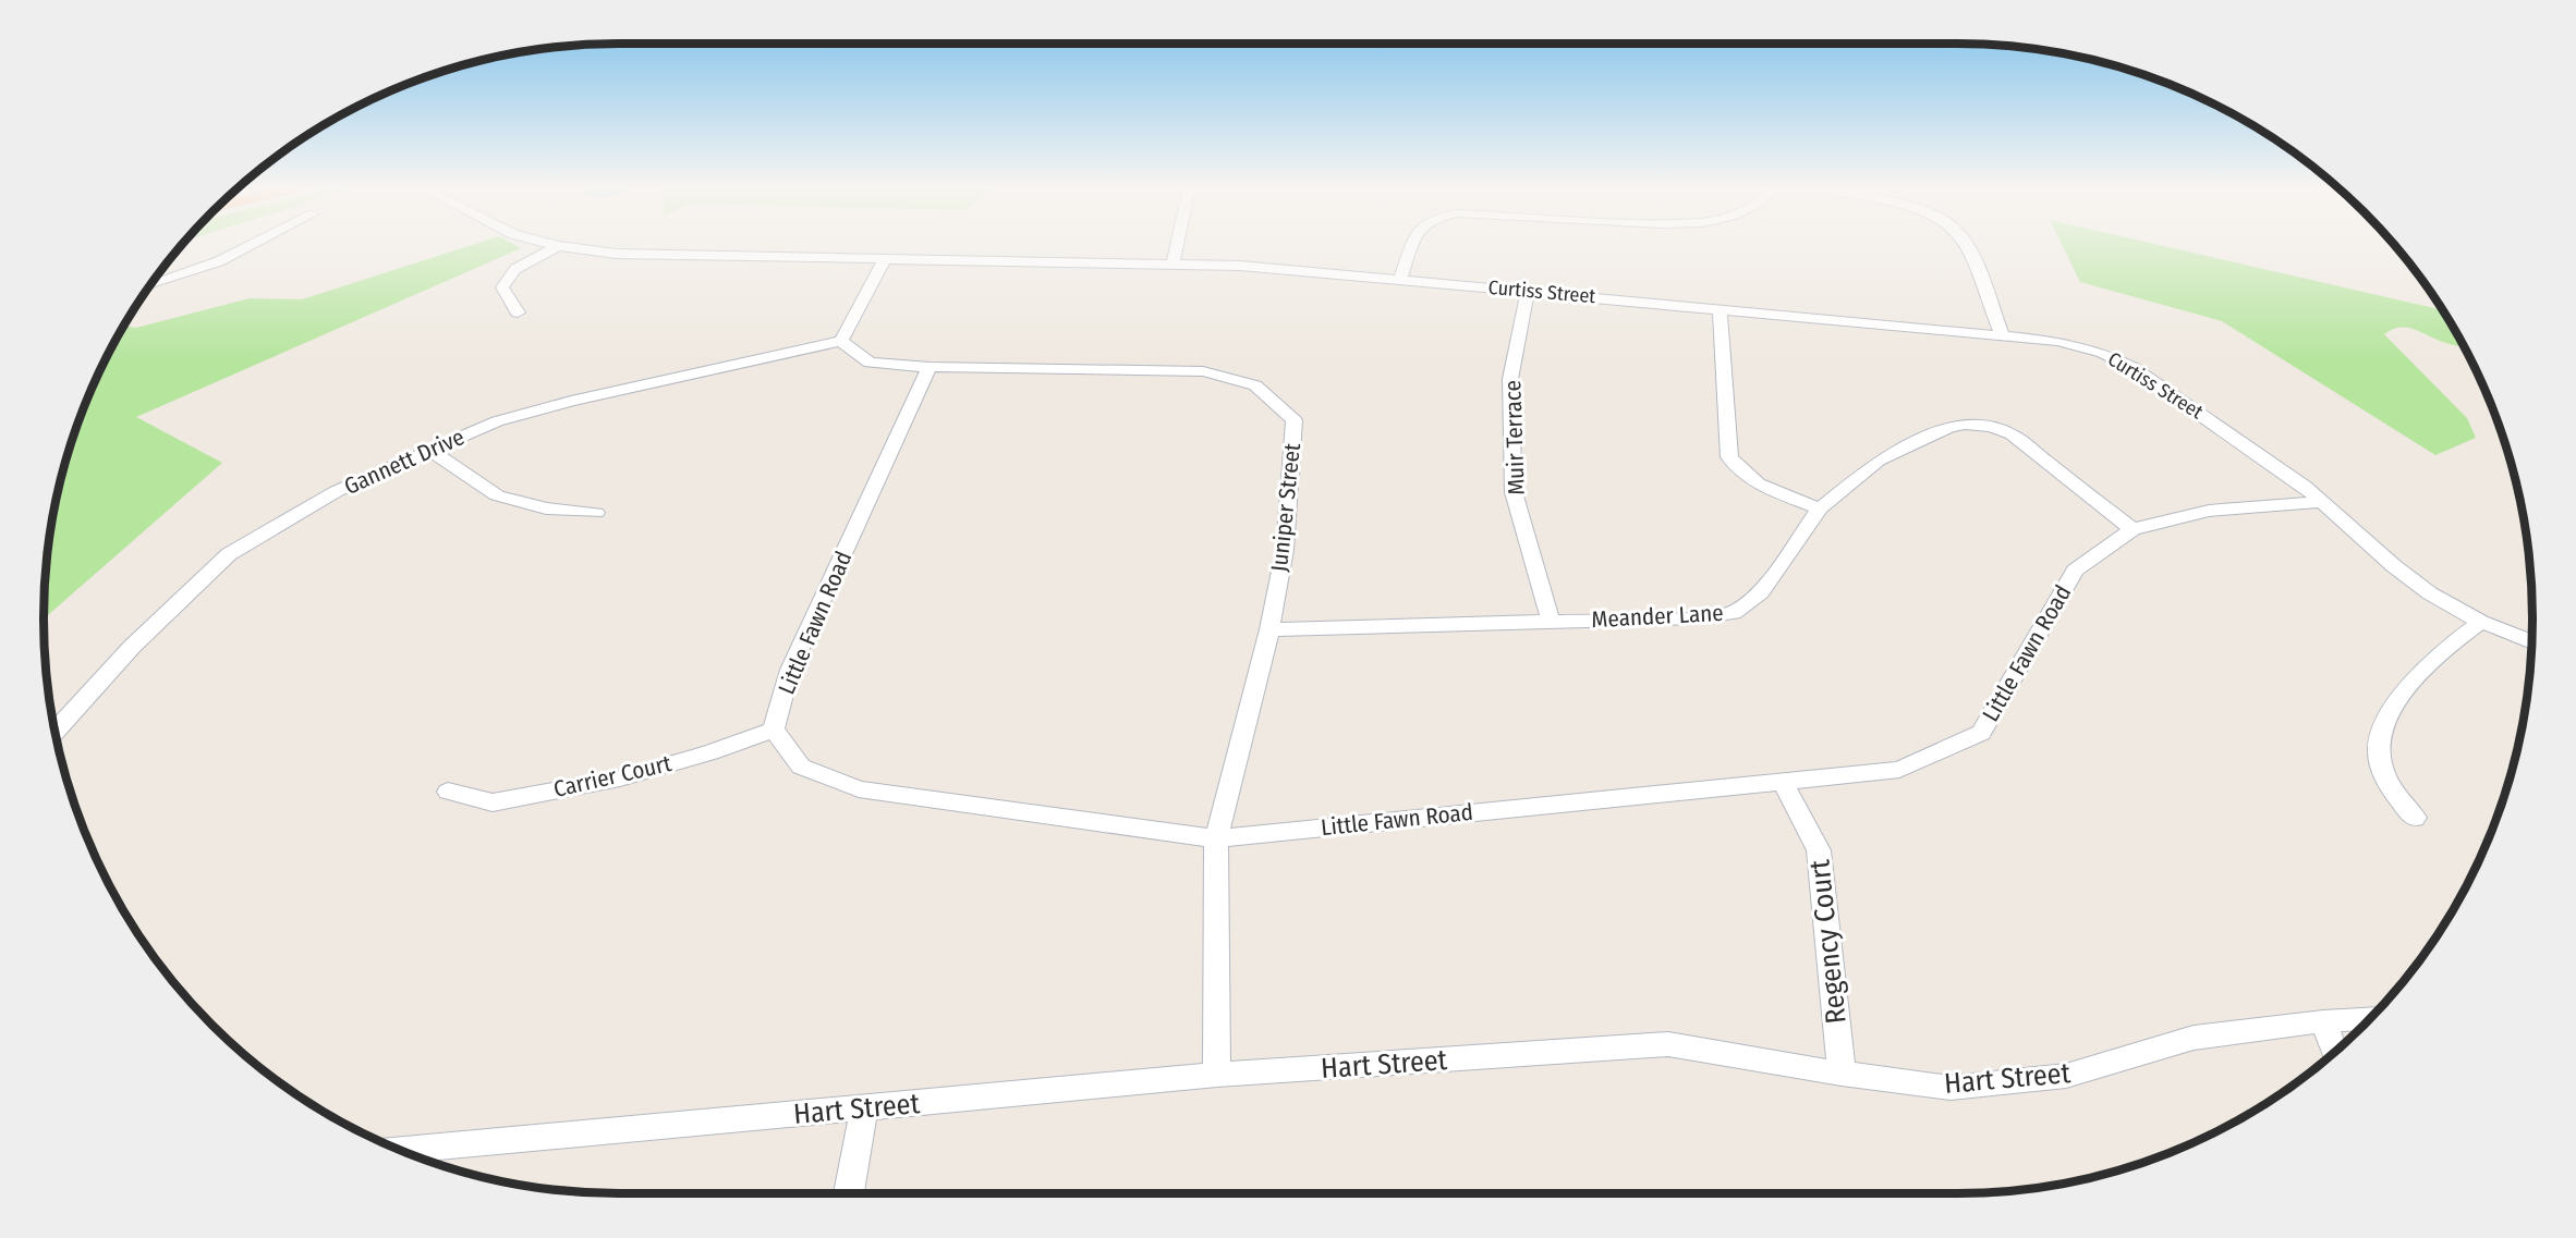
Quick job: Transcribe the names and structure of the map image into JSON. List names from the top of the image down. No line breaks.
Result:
{"streets":{"street":["Curtiss Street","Muir Terrace","Gannett Drive","Juniper Street","Meander Lane","Little Fawn Road","Carrier Court","Regency Court","Hart Street"]},"crossings":[["Curtiss Street","Muir Terrace"],["Curtiss Street","Little Fawn Road"],["Muir Terrace","Meander Lane"],["Gannett Drive","Juniper Street"],["Juniper Street","Meander Lane"],["Juniper Street","Little Fawn Road"],["Juniper Street","Hart Street"],["Meander Lane","Little Fawn Road"],["Little Fawn Road","Carrier Court"],["Little Fawn Road","Regency Court"],["Regency Court","Hart Street"]]}
